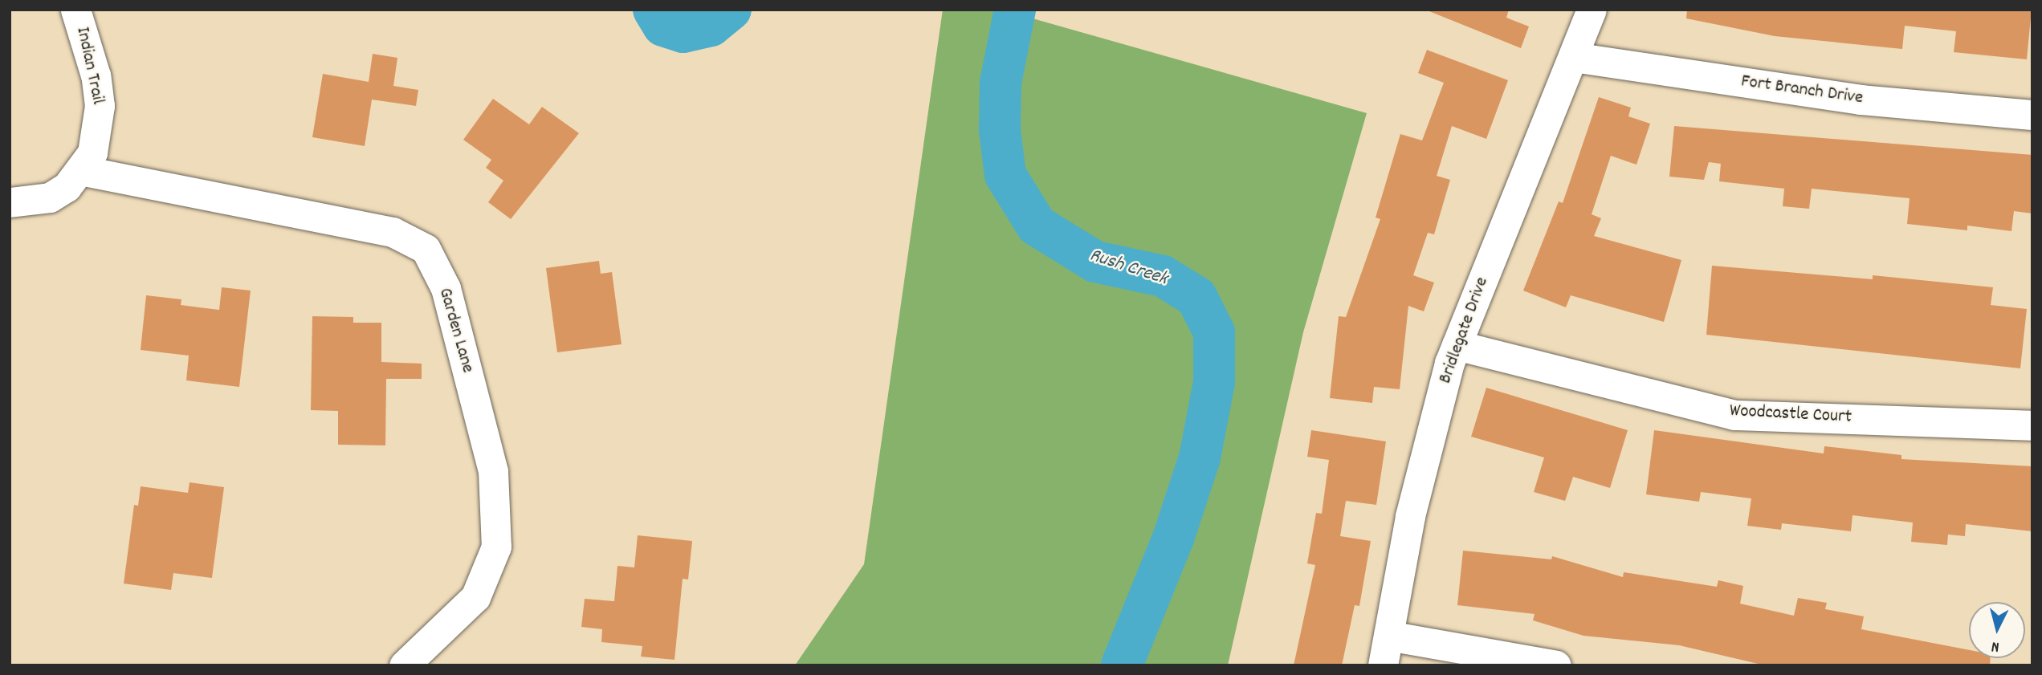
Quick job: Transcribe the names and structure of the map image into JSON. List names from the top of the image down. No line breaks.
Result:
{"streets":{"street":["Indian Trail","Fort Branch Drive","Garden Lane","Bridlegate Drive","Woodcastle Court"]},"crossings":[["Indian Trail","Garden Lane"],["Fort Branch Drive","Bridlegate Drive"],["Bridlegate Drive","Woodcastle Court"]],"water":["Rush Creek"],"north":"bottom"}
